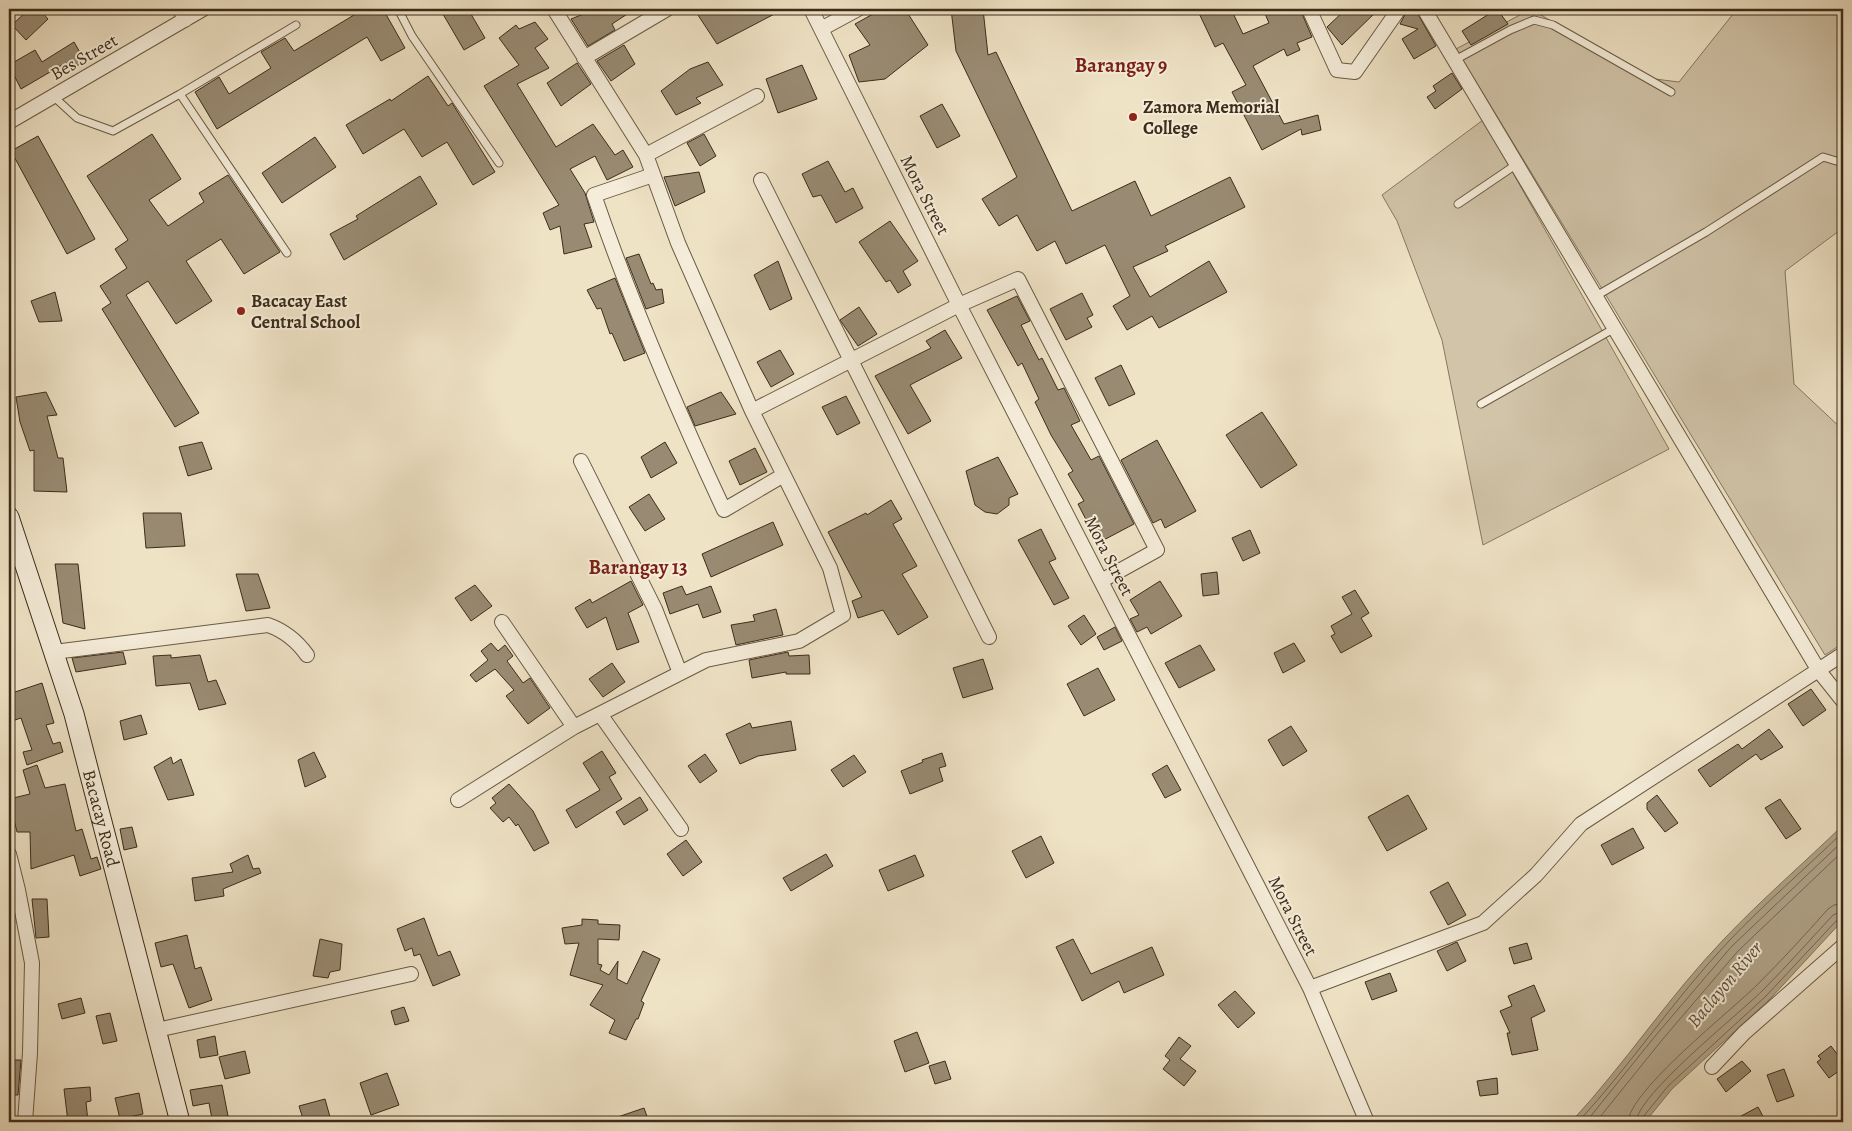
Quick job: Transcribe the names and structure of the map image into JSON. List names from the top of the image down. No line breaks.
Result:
{"streets":{"main road":["Bacacay Road"],"street":["Bes Street","Mora Street"]},"districts":["Barangay 9","Barangay 13"],"water":["Baclayon River"],"places":["Zamora Memorial College","Bacacay East Central School"]}
